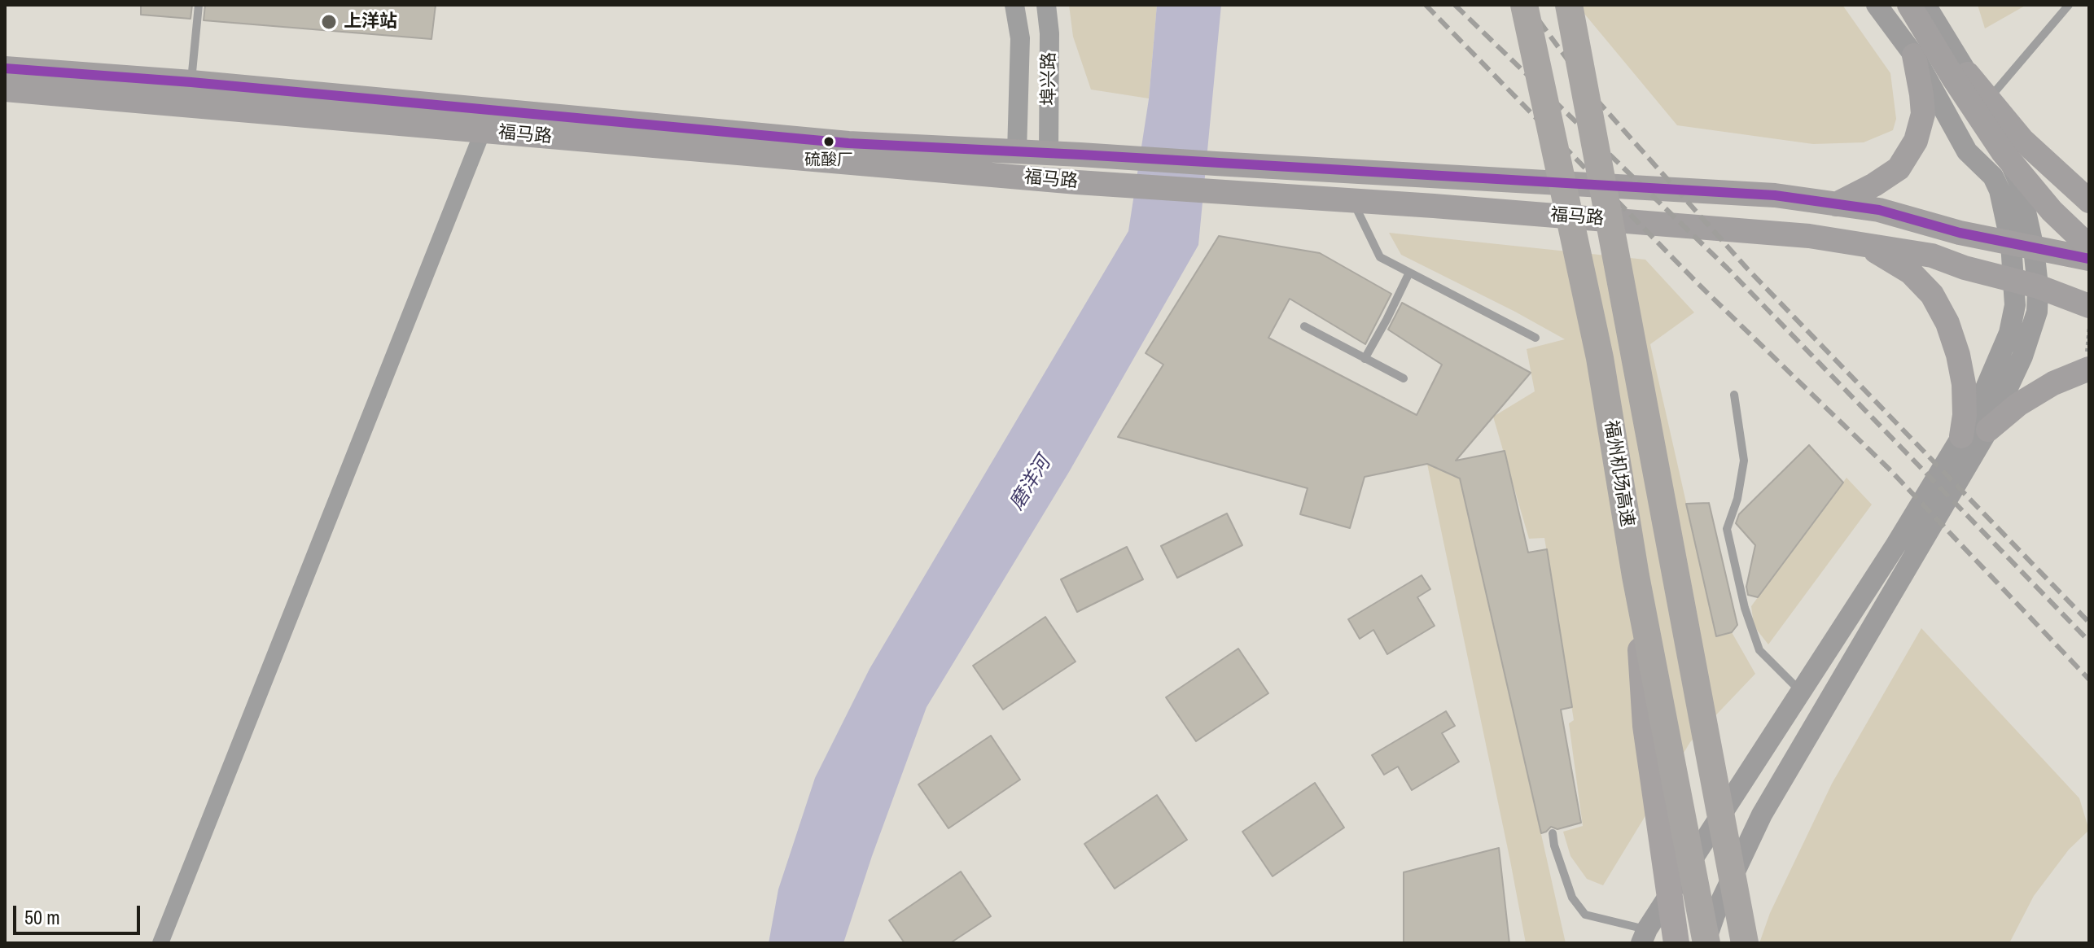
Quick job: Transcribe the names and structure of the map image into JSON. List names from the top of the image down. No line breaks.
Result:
{"streets":{"highway":["福州机场高速"],"main road":["福马路"],"street":["埠兴路"]},"crossings":[["埠兴路","福马路"]],"water":["磨洋河"],"places":["上洋站","硫酸厂"],"scale_bar":"50 m"}
